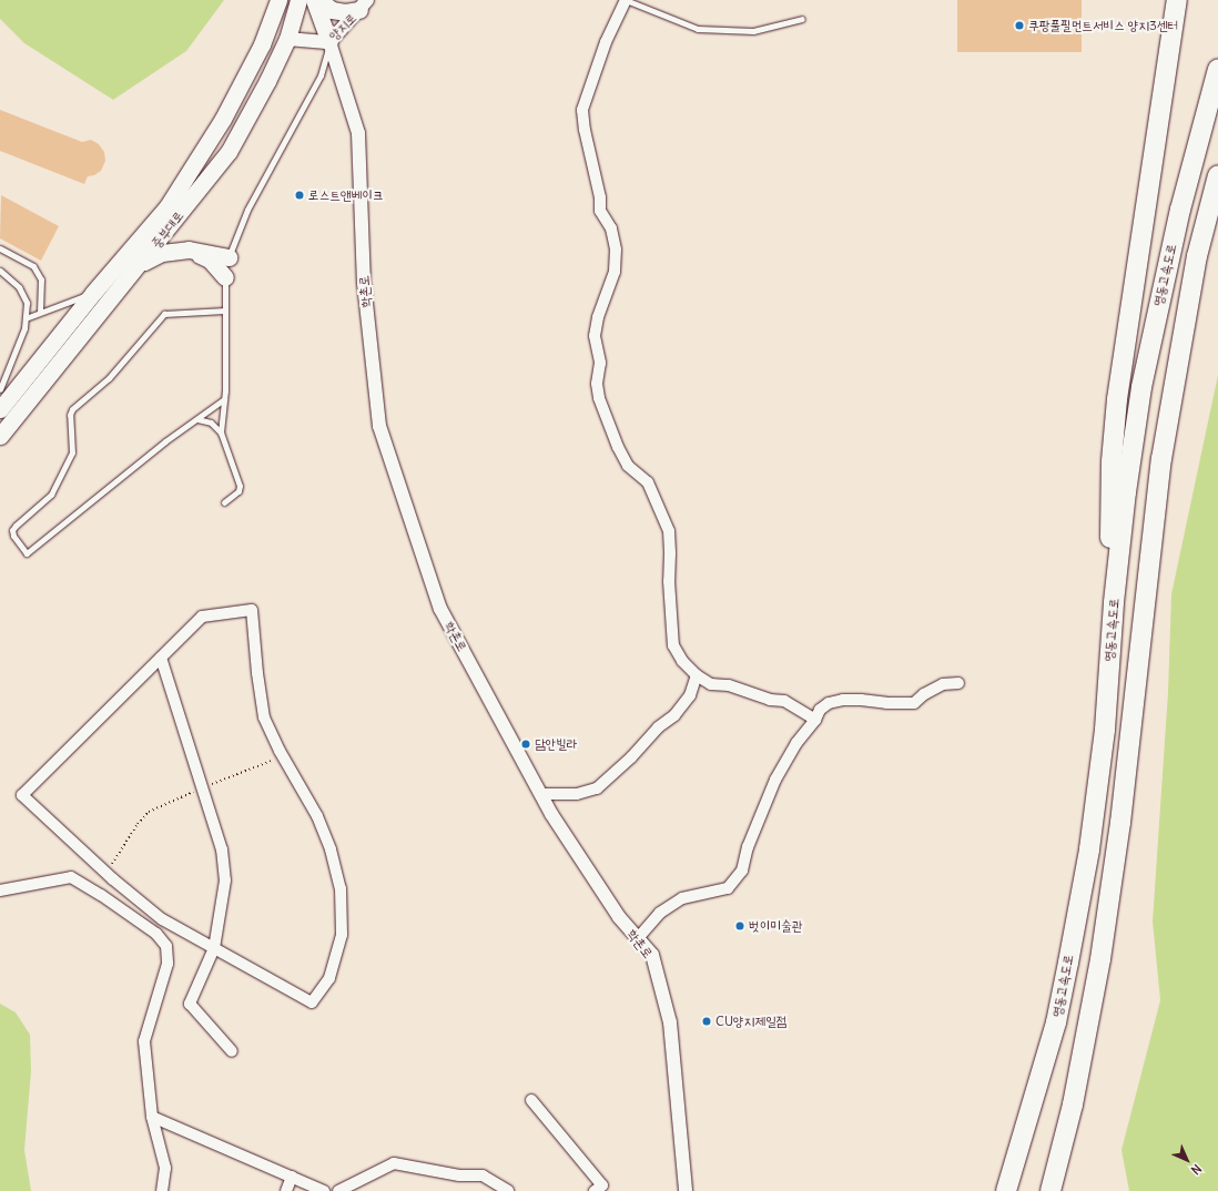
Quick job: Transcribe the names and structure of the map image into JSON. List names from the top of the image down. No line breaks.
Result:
{"streets":{"highway":["영동고속도로"],"main road":["중부대로"],"street":["양지로","학촌로"]},"crossings":[["양지로","중부대로"],["양지로","학촌로"]],"places":["쿠팡풀필먼트서비스 양지3센터","로스트앤베이크","담안빌라","벗이미술관","CU양지제일점"],"north":"bottom right"}
